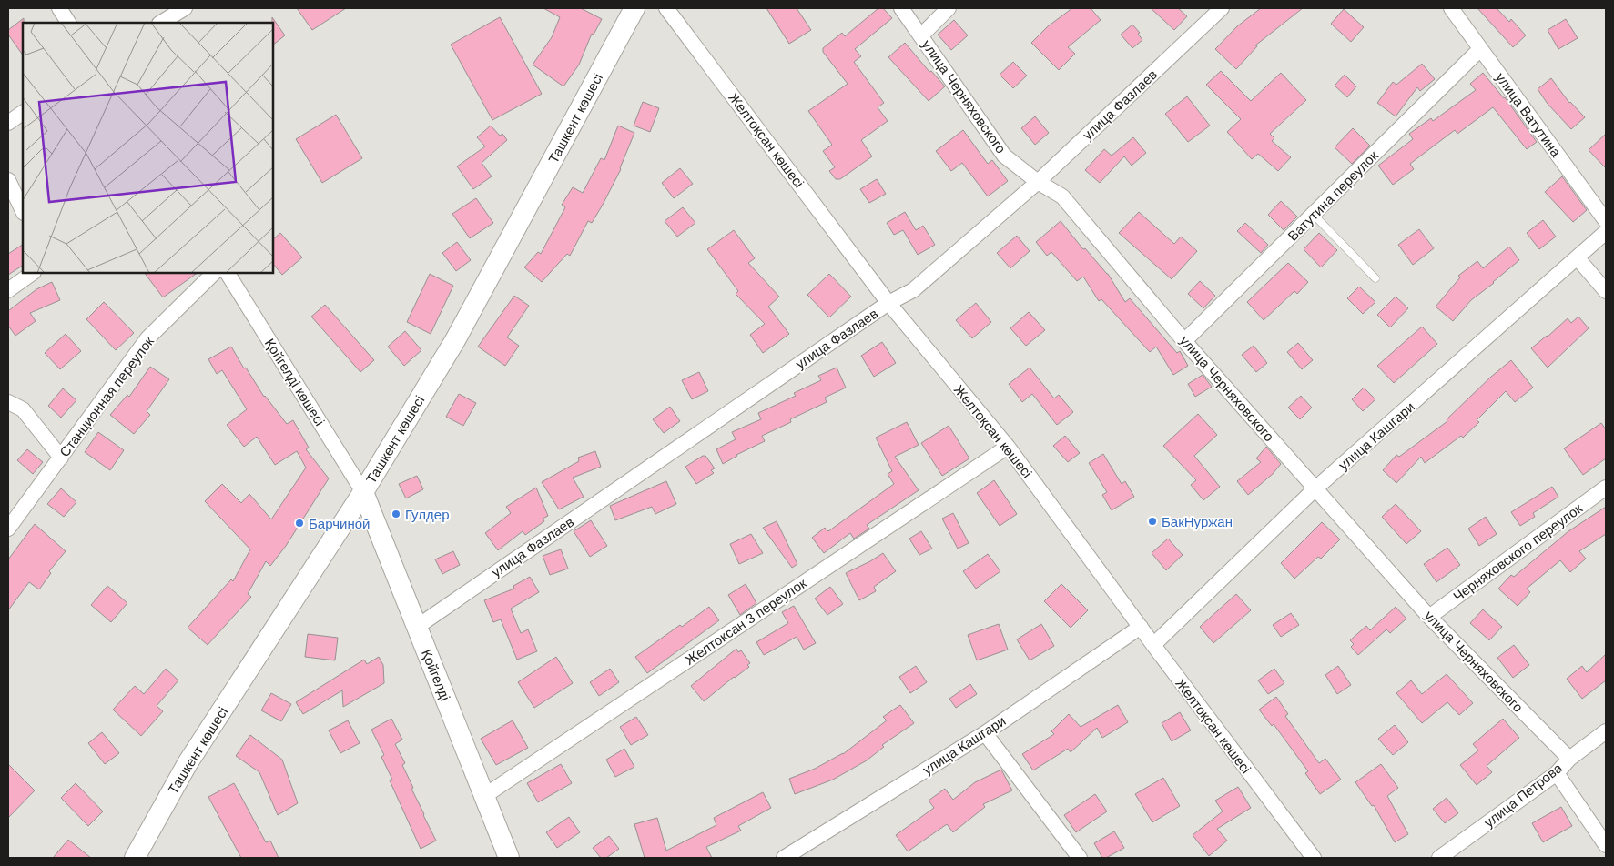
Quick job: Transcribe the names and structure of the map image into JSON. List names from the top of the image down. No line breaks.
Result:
{"streets":{"main road":["Ташкент көшесі","Қойгелді"],"street":["улица Черняховского","улица Фазлаев","улица Ватутина","Желтоқсан көшесі","Ватутина переулок","Қойгелді көшесі","Станционная переулок","улица Кашгари","Черняховского переулок","Желтоксан 3 переулок","улица Петрова"]},"crossings":[["улица Черняховского","улица Фазлаев"],["улица Черняховского","Ватутина переулок"],["улица Черняховского","улица Кашгари"],["улица Черняховского","Черняховского переулок"],["улица Черняховского","улица Петрова"],["улица Фазлаев","Желтоқсан көшесі"],["улица Фазлаев","Қойгелді"],["улица Ватутина","Ватутина переулок"],["Ташкент көшесі","Қойгелді көшесі"],["Ташкент көшесі","Қойгелді"],["Желтоқсан көшесі","улица Кашгари"],["Желтоқсан көшесі","Желтоксан 3 переулок"],["Қойгелді көшесі","Қойгелді"],["Желтоксан 3 переулок","Қойгелді"]],"places":["Гулдер","БакНуржан","Барчиной"]}
